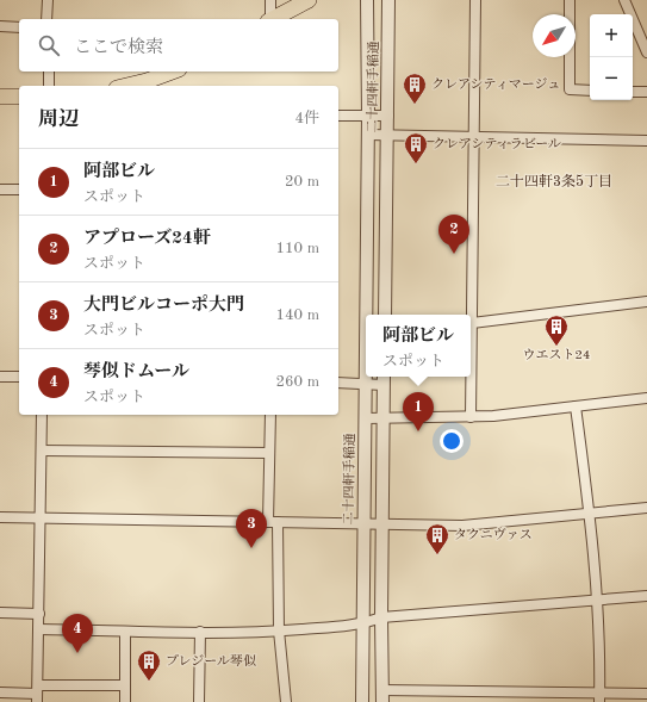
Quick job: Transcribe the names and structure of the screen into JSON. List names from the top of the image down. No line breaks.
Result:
{"streets":{"street":["二十四軒手稲通"]},"districts":["二十四軒3条5丁目"],"places":{"building":["クレアシティマージュ","クレアシティラビール","ウエスト24","タクニヴァス","プレジール琴似"]},"north":"bottom left","page":{"map_buttons":["+","−"],"search":"ここで検索","heading":["周辺","4件"],"list":[{"mark":"1","name":"阿部ビル","note":"スポット","value":"20 m"},{"mark":"2","name":"アプローズ24軒","note":"スポット","value":"110 m"},{"mark":"3","name":"大門ビルコーポ大門","note":"スポット","value":"140 m"},{"mark":"4","name":"琴似ドムール","note":"スポット","value":"260 m"}],"pins":["2","1","3","4"],"popup":["阿部ビル","スポット"]}}
